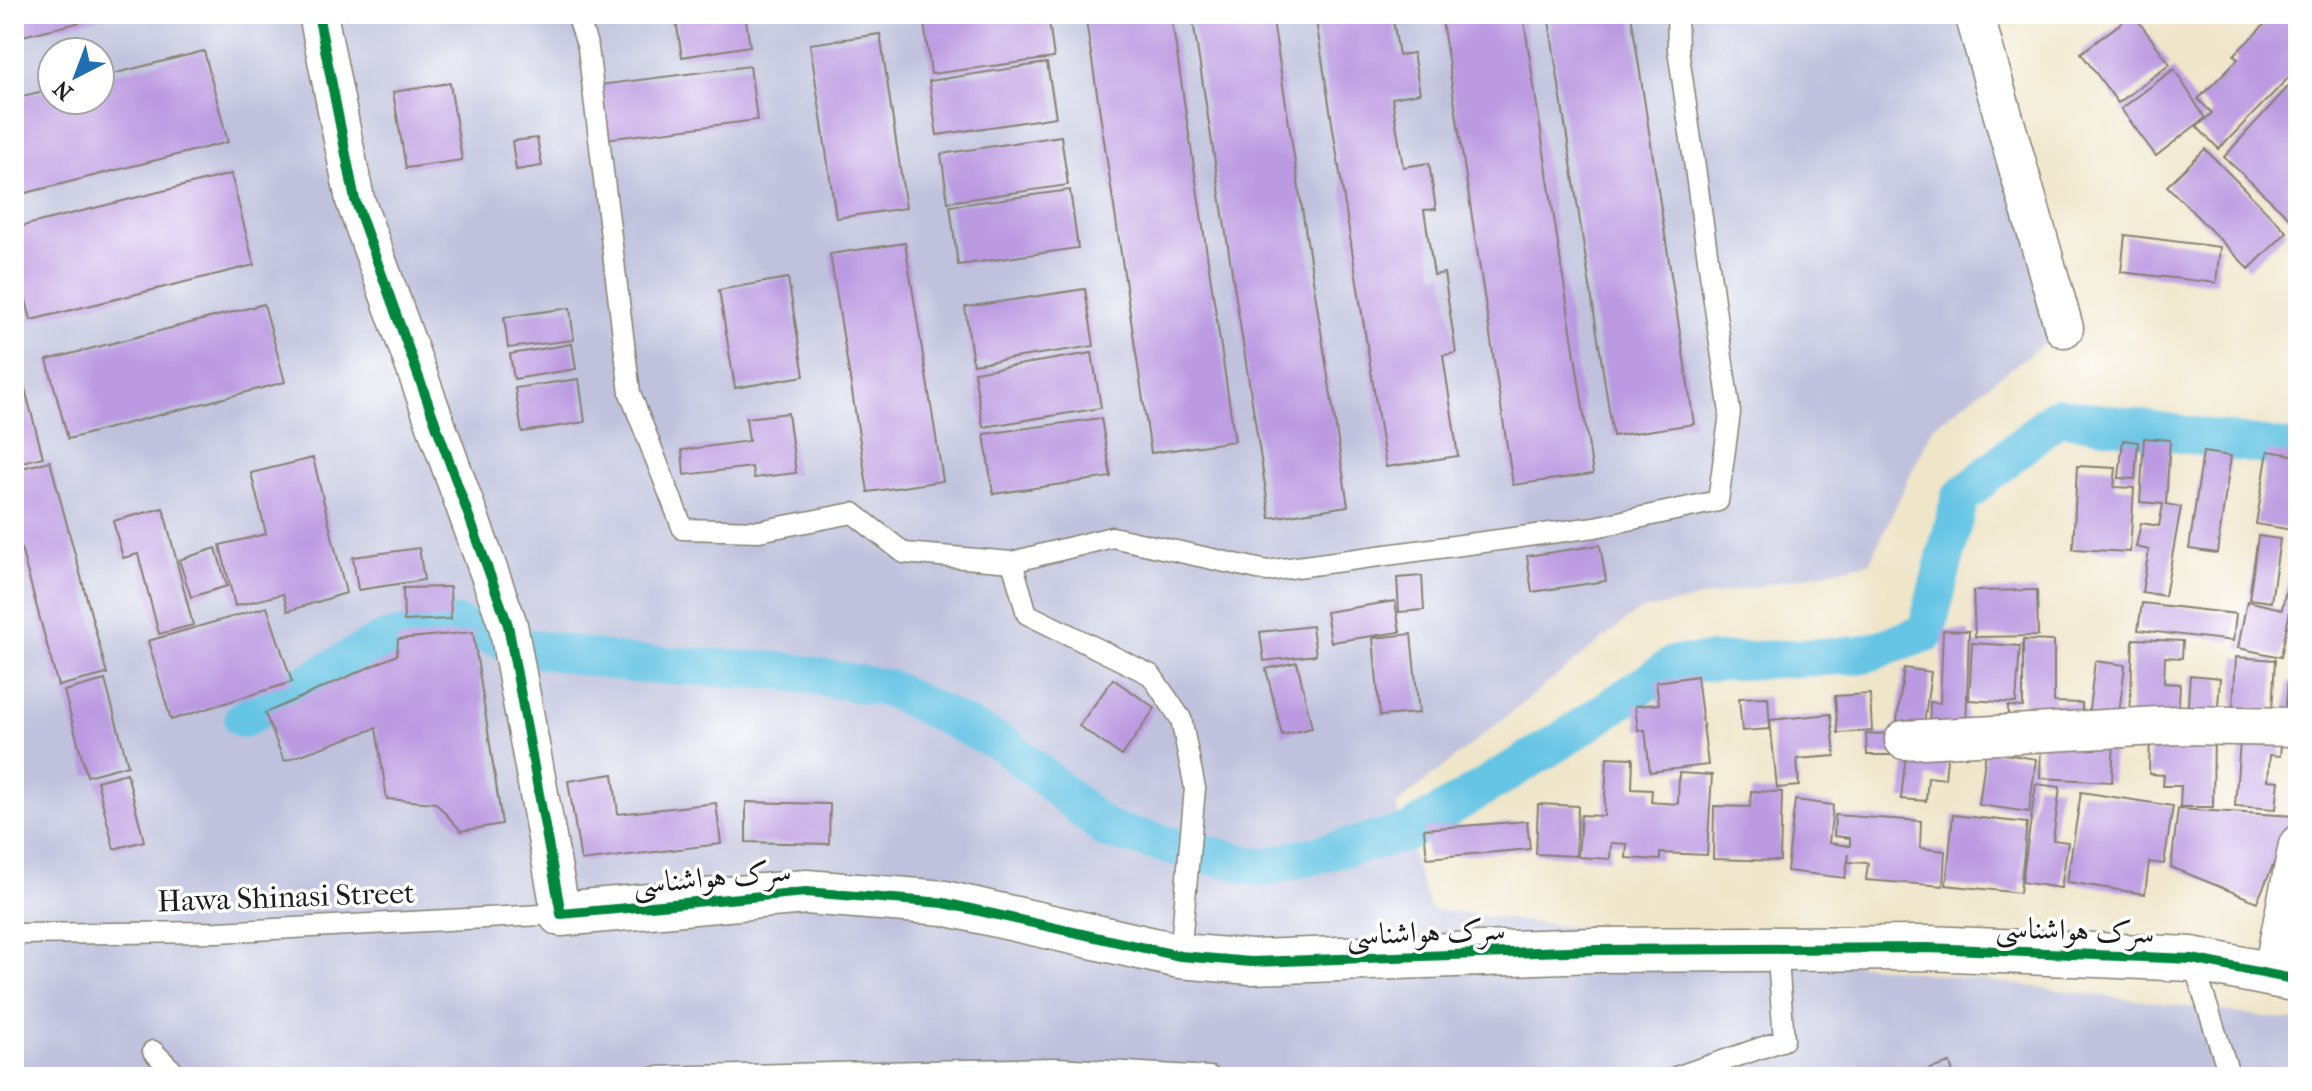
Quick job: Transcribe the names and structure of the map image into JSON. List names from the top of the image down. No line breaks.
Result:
{"streets":{"street":["سرک هواشناسی"],"lane":["Hawa Shinasi Street"]},"crossings":[["سرک هواشناسی","Hawa Shinasi Street"]],"north":"bottom left"}
